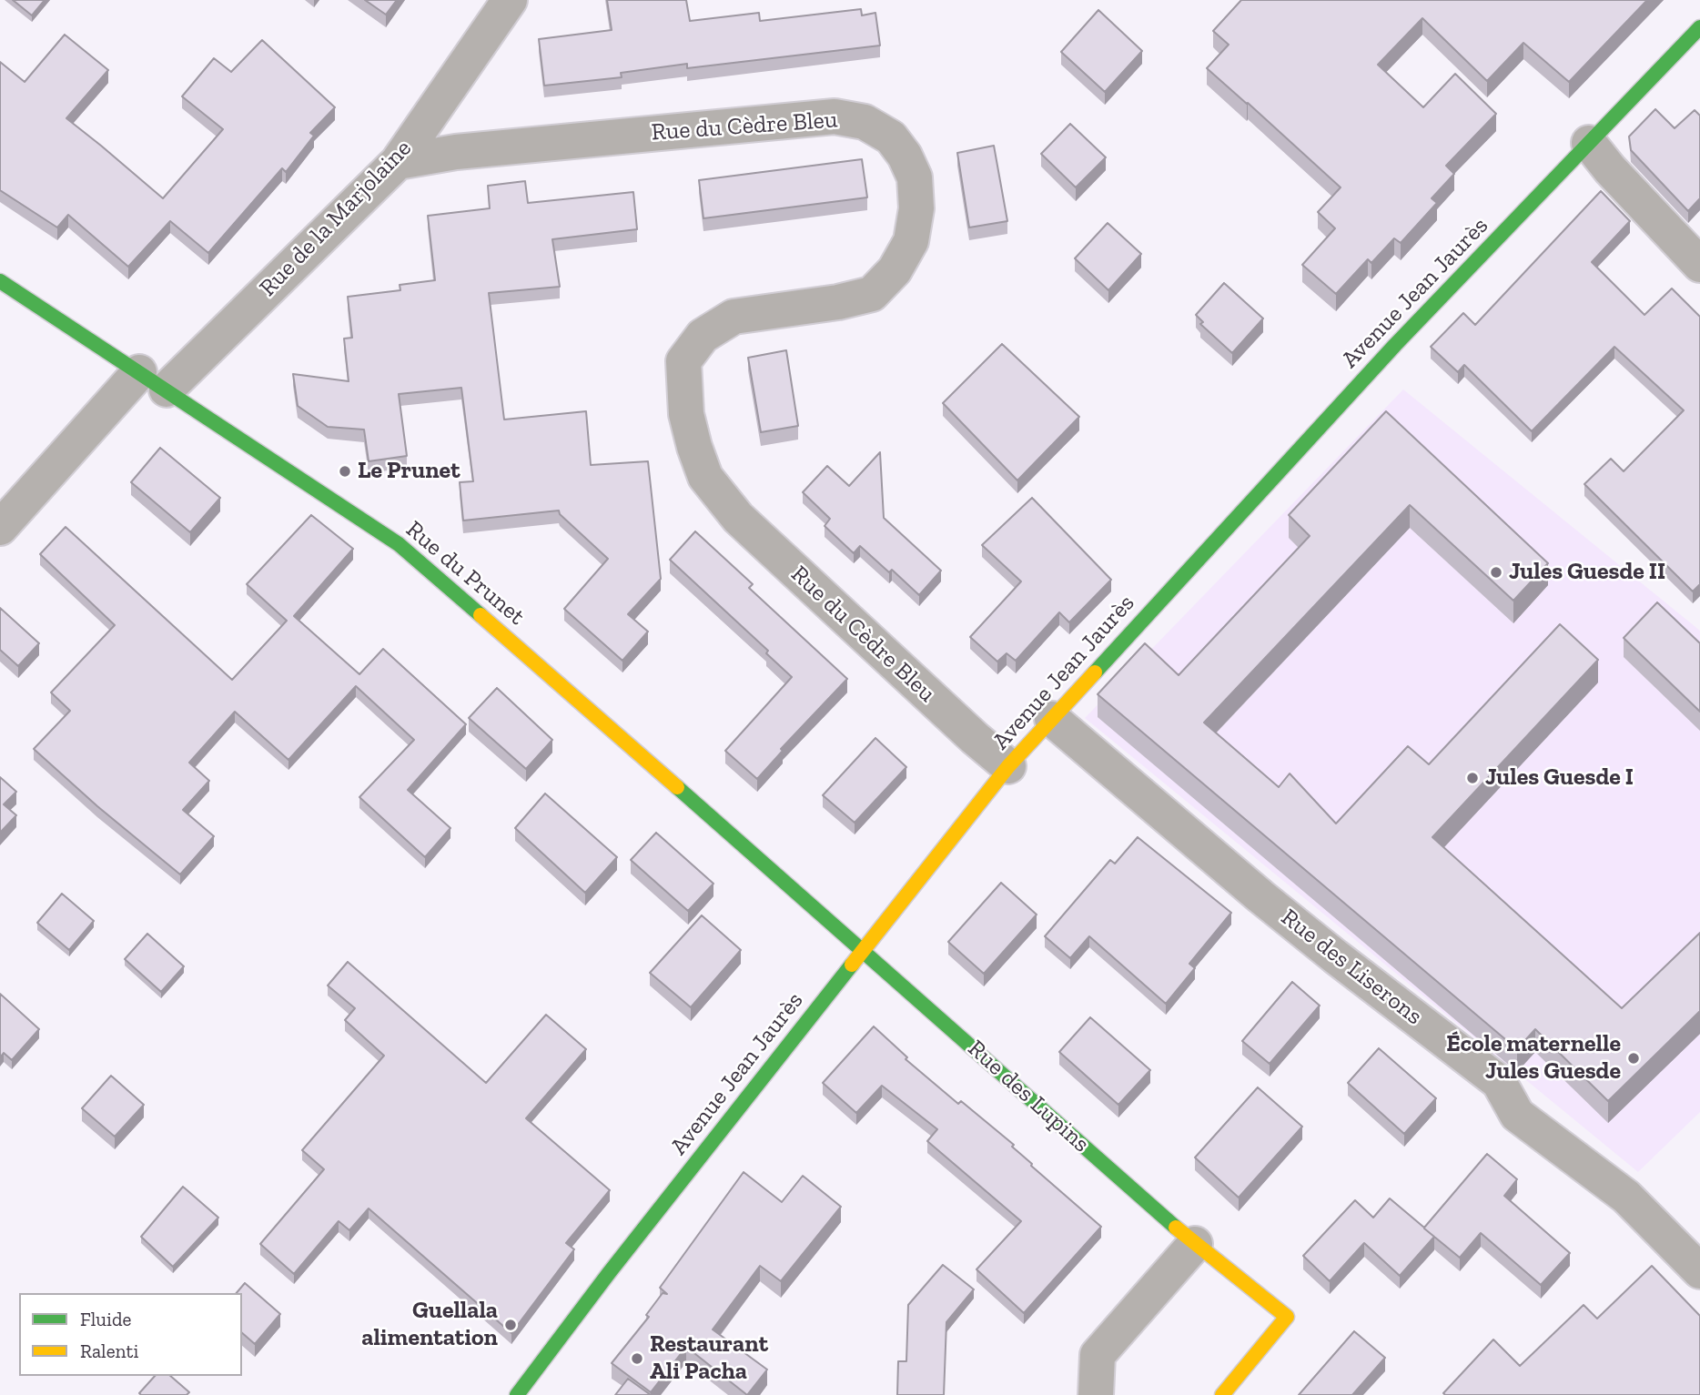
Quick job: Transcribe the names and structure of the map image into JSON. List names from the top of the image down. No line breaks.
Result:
{"streets":{"main road":["Avenue Jean Jaurès","Rue du Prunet","Rue des Lupins"],"street":["Rue du Cèdre Bleu","Rue de la Marjolaine","Rue des Liserons"]},"crossings":[["Rue du Cèdre Bleu","Rue de la Marjolaine"],["Rue du Cèdre Bleu","Avenue Jean Jaurès"],["Rue de la Marjolaine","Rue du Prunet"],["Avenue Jean Jaurès","Rue du Prunet"],["Avenue Jean Jaurès","Rue des Liserons"],["Avenue Jean Jaurès","Rue des Lupins"],["Rue du Prunet","Rue des Lupins"]],"places":["Le Prunet","Jules Guesde II","Jules Guesde I","École maternelle Jules Guesde","Guellala alimentation","Restaurant Ali Pacha"],"legend":["Fluide","Ralenti"]}
